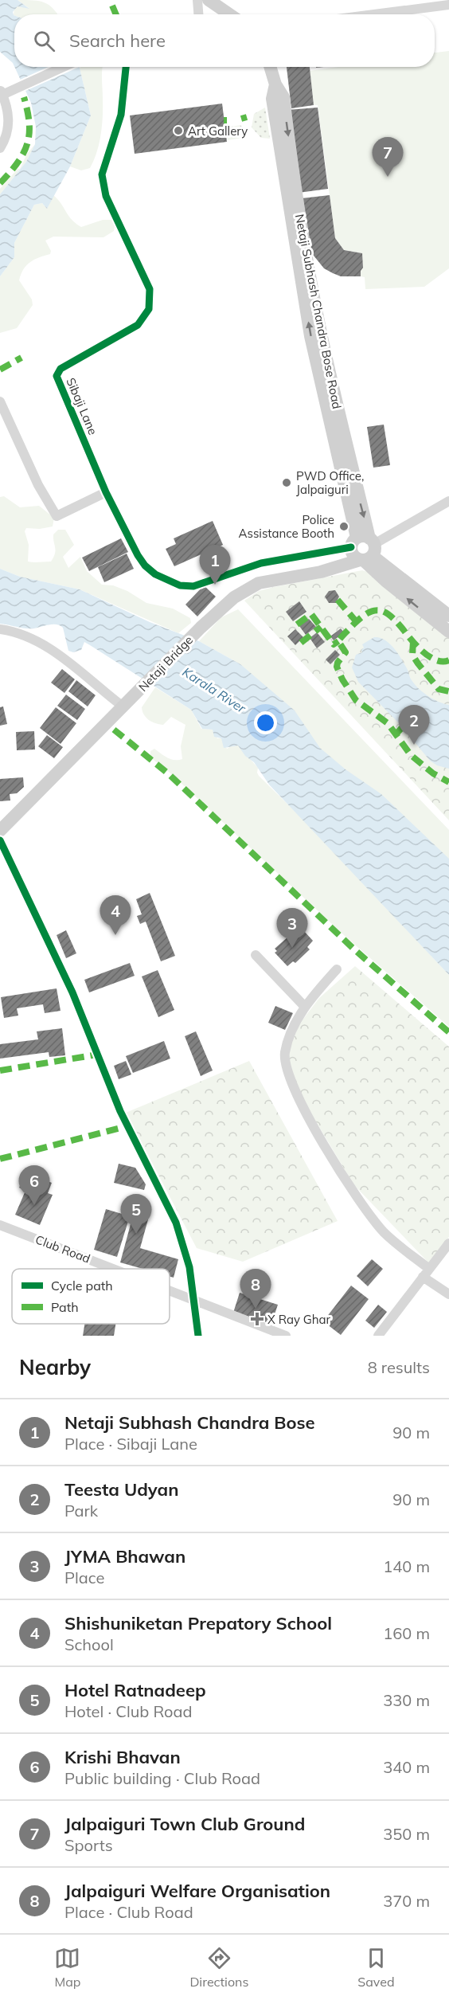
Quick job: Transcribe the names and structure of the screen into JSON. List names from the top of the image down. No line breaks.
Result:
{"streets":{"street":["Netaji Subhash Chandra Bose Road","Sibaji Lane","Netaji Bridge","Club Road"]},"crossings":[["Netaji Subhash Chandra Bose Road","Sibaji Lane"]],"water":["Karala River"],"places":{"other":["Art Gallery","PWD Office, Jalpaiguri","Police Assistance Booth"],"health":["X Ray Ghar"]},"legend":["Cycle path","Path"],"page":{"search":"Search here","pins":["7","1","2","4","3","6","5","8"],"heading":["Nearby","8 results"],"list":[{"mark":"1","name":"Netaji Subhash Chandra Bose","note":"Place · Sibaji Lane","value":"90 m"},{"mark":"2","name":"Teesta Udyan","note":"Park","value":"90 m"},{"mark":"3","name":"JYMA Bhawan","note":"Place","value":"140 m"},{"mark":"4","name":"Shishuniketan Prepatory School","note":"School","value":"160 m"},{"mark":"5","name":"Hotel Ratnadeep","note":"Hotel · Club Road","value":"330 m"},{"mark":"6","name":"Krishi Bhavan","note":"Public building · Club Road","value":"340 m"},{"mark":"7","name":"Jalpaiguri Town Club Ground","note":"Sports","value":"350 m"},{"mark":"8","name":"Jalpaiguri Welfare Organisation","note":"Place · Club Road","value":"370 m"}],"nav":["Map","Directions","Saved"]}}
